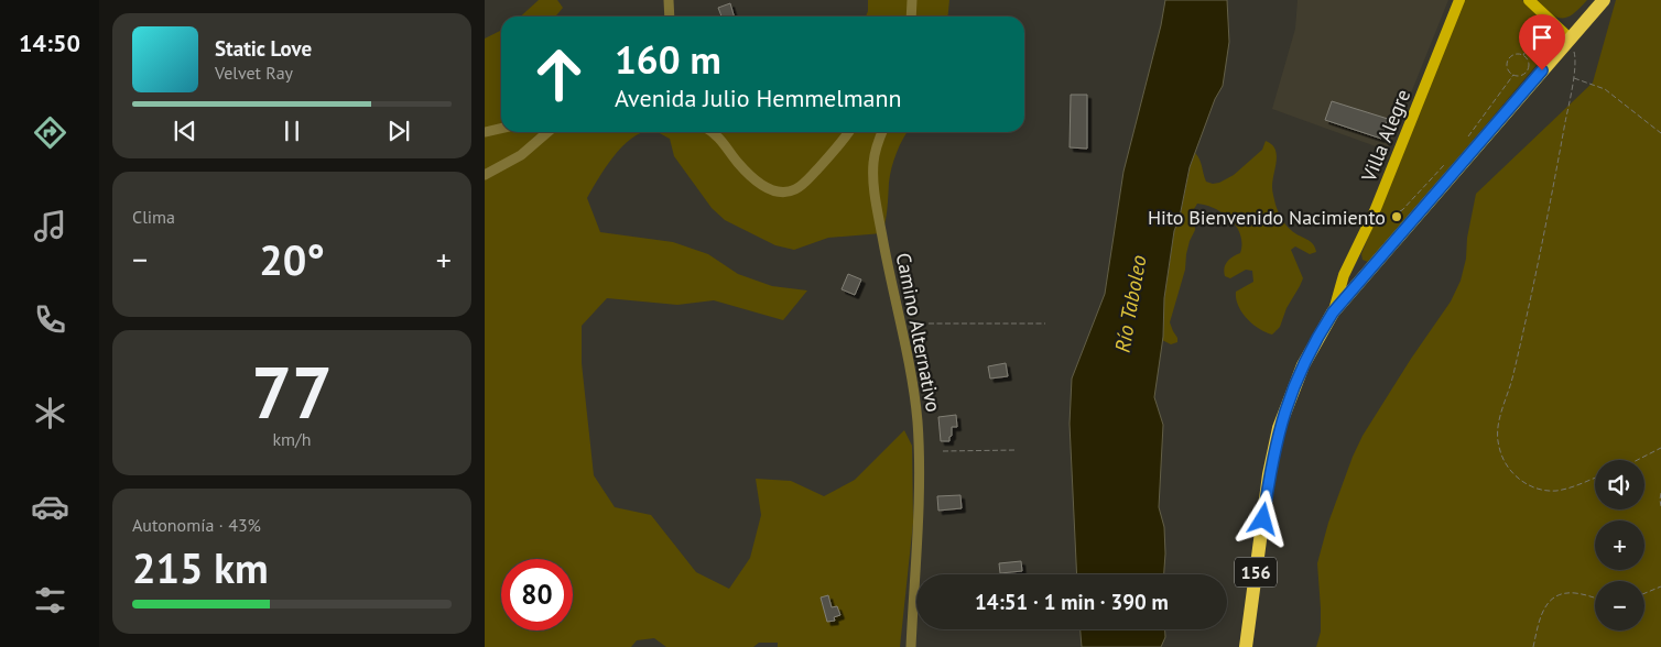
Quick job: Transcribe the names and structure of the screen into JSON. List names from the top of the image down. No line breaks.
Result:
{"streets":{"highway":["156"],"main road":["Villa Alegre"],"street":["Camino Alternativo"]},"crossings":[["Villa Alegre","156"]],"water":["Río Taboleo"],"places":["Hito Bienvenido Nacimiento"],"page":{"tabs":"14:50","turn":["160 m","Avenida Julio Hemmelmann"],"song":["Static Love","Velvet Ray"],"tile":["Clima",["77","km/h"],["Autonomía · 43%","215 km"]],"heat":["−","20°","+"],"map_buttons":["+","−"],"limit":"80","trip":"14:51 · 1 min · 390 m"}}
